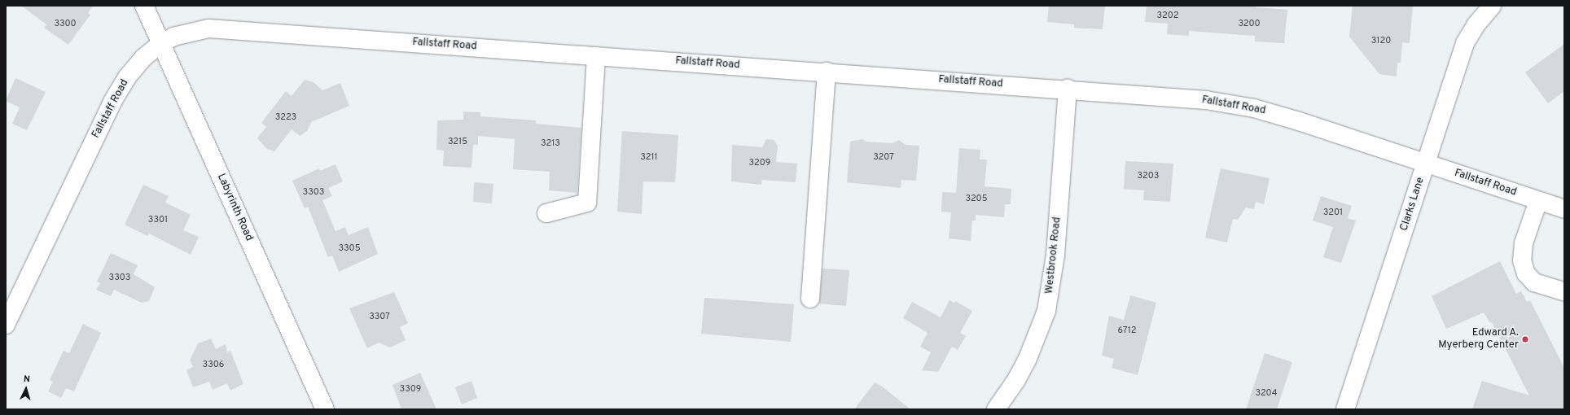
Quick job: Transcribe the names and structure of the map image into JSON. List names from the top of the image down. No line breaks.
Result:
{"streets":{"street":["Fallstaff Road","Clarks Lane","Labyrinth Road","Westbrook Road"]},"crossings":[["Fallstaff Road","Clarks Lane"],["Fallstaff Road","Labyrinth Road"],["Fallstaff Road","Westbrook Road"]],"places":["Edward A. Myerberg Center"],"house_numbers":["3202","3300","3200","3120","3223","3215","3213","3211","3207","3209","3203","3303","3205","3201","3301","3305","3303","3307","6712","3306","3309","3204"],"north":"top"}
